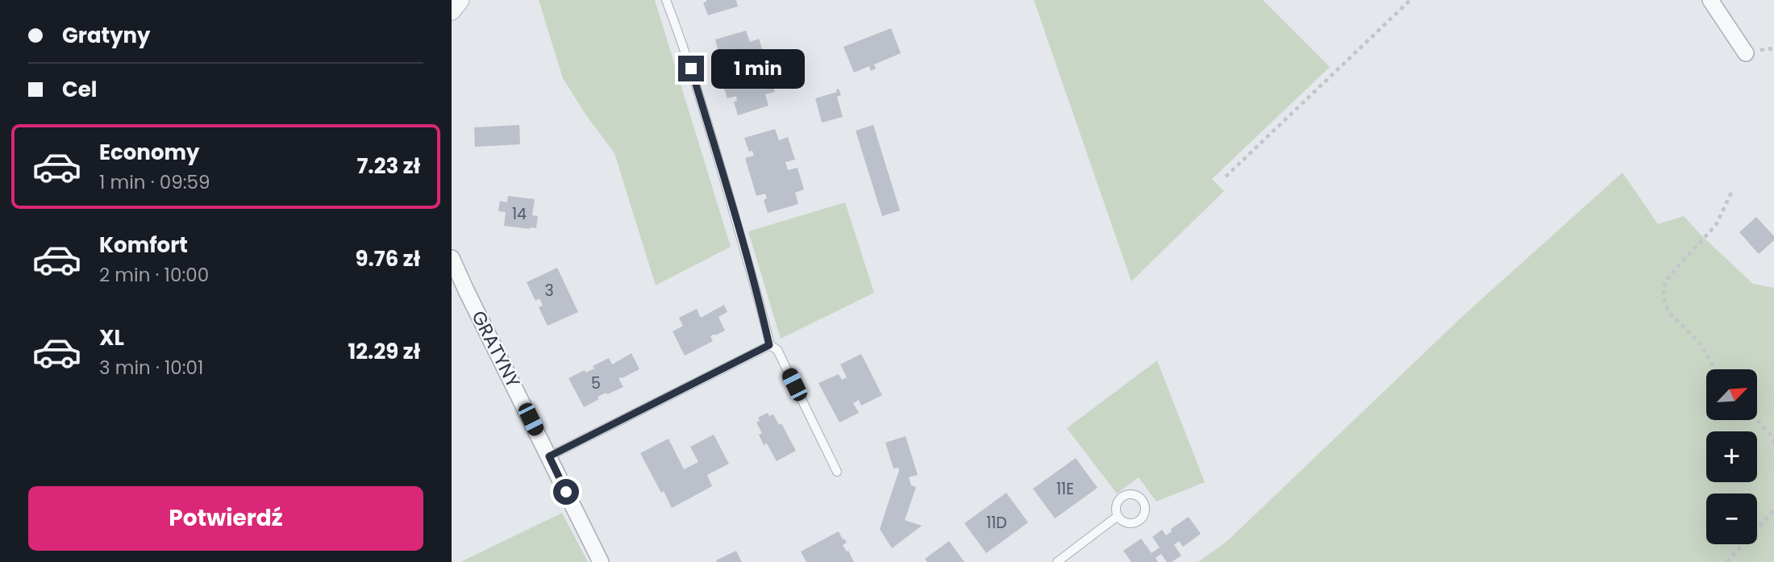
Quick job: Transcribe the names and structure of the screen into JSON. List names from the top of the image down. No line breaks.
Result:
{"streets":{"street":["GRATYNY"]},"house_numbers":["14","3","5","11E","11D"],"north":"top right","page":{"banner":["Gratyny","Cel"],"bubble":"1 min","list":[{"name":"Economy","note":"1 min · 09:59","value":"7.23 zł"},{"name":"Komfort","note":"2 min · 10:00","value":"9.76 zł"},{"name":"XL","note":"3 min · 10:01","value":"12.29 zł"}],"map_buttons":["+","−"],"buttons":"Potwierdź"}}
